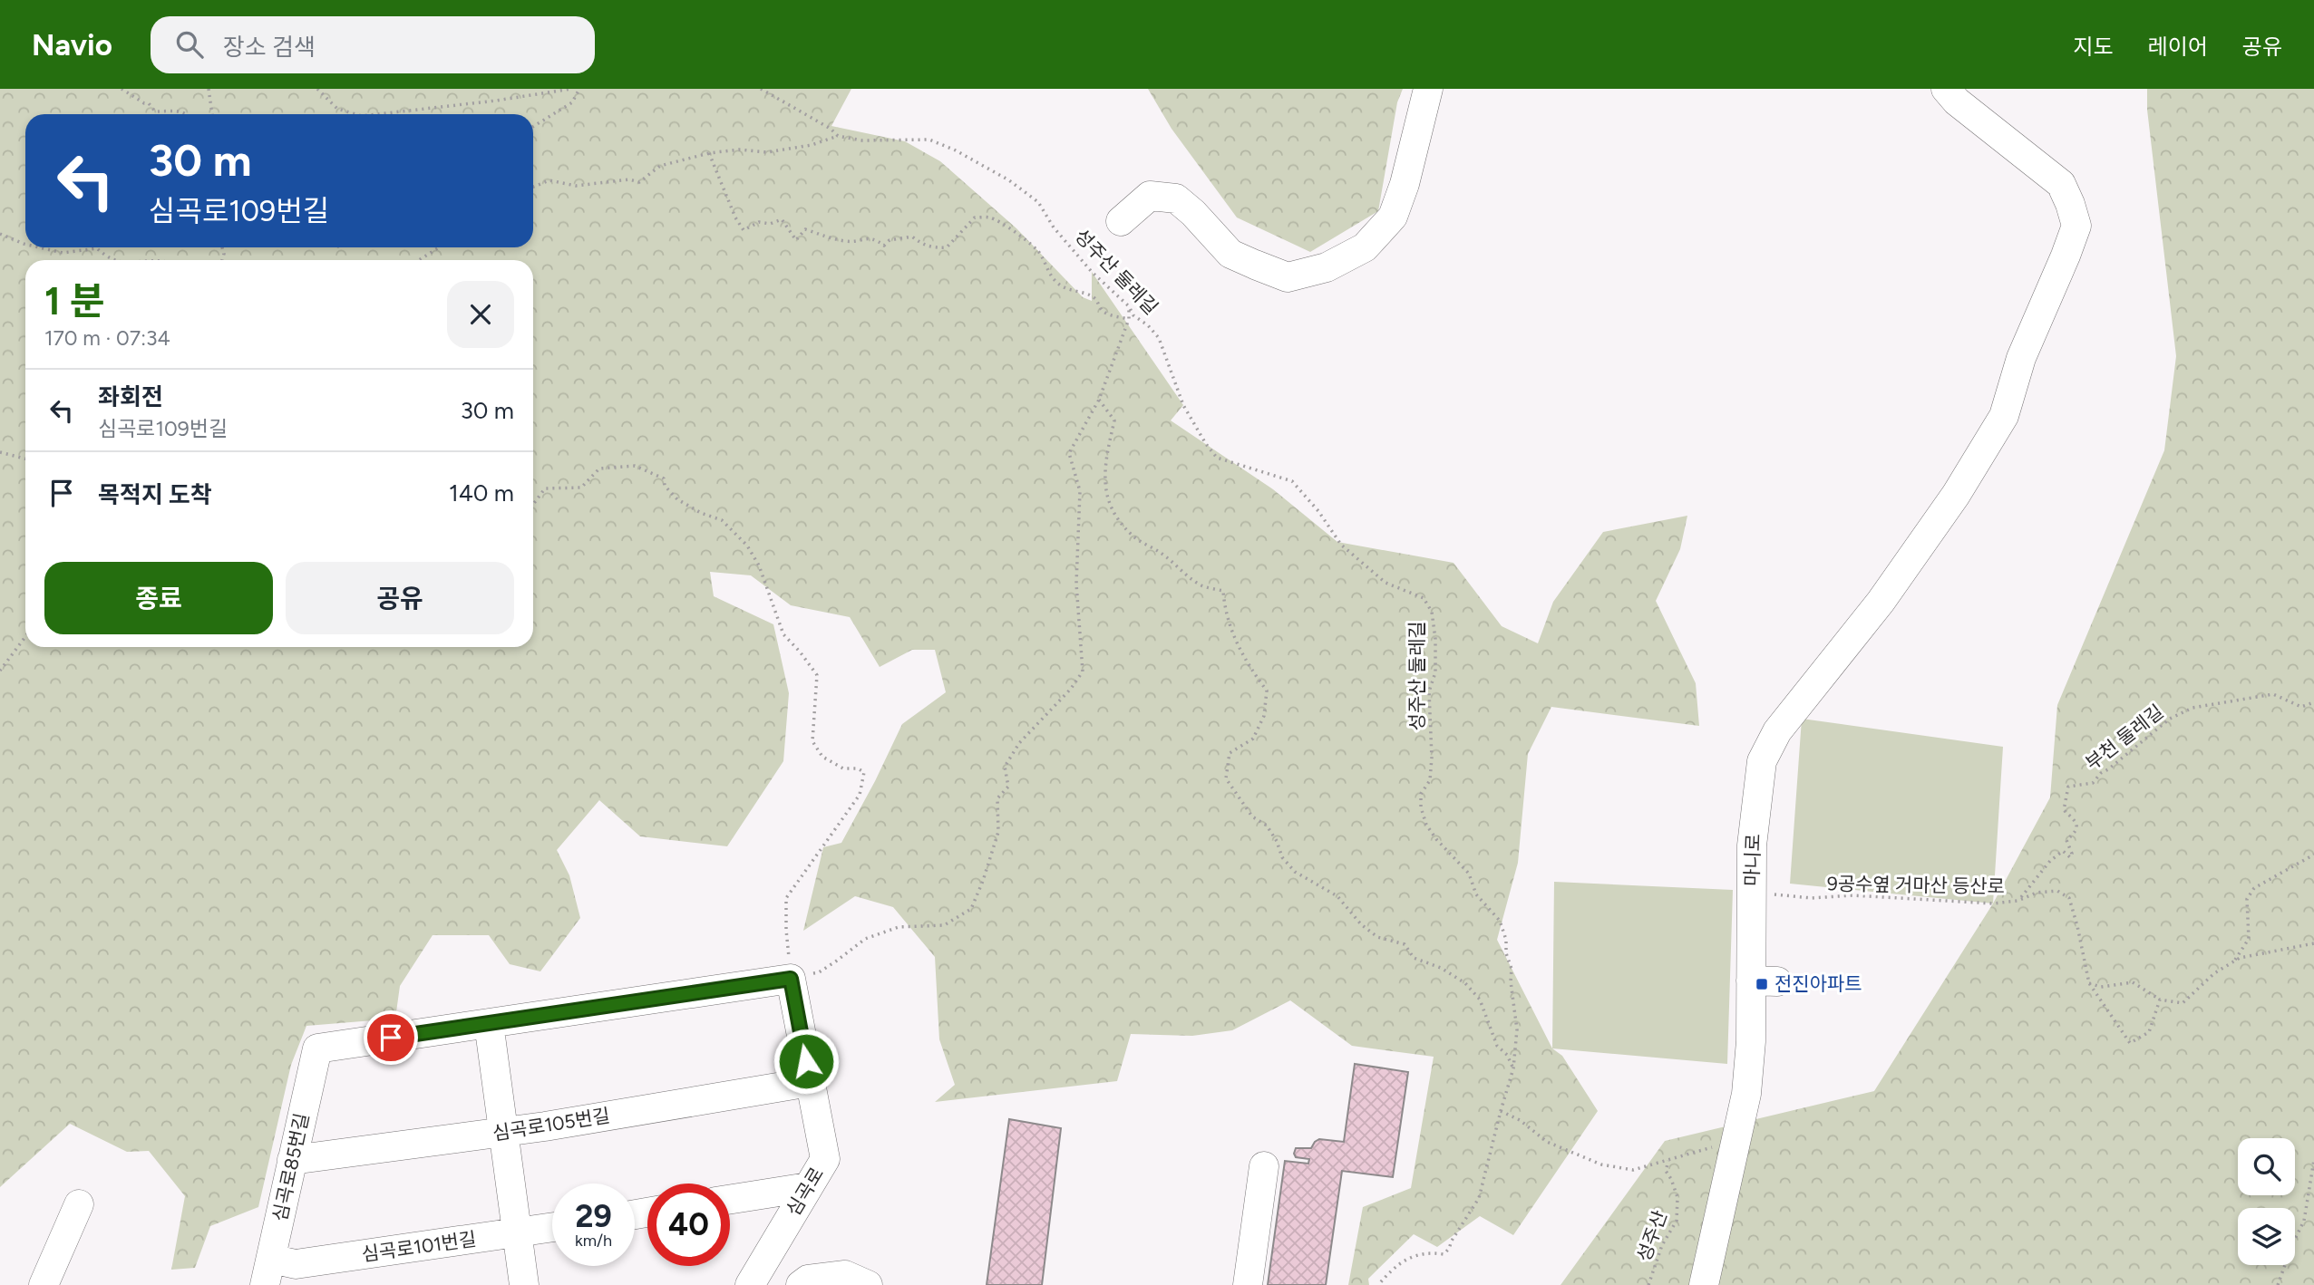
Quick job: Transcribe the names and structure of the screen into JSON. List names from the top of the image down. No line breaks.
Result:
{"streets":{"street":["마니로","심곡로105번길","심곡로85번길","심곡로","심곡로101번길"],"path":["성주산 둘레길","부천 둘레길","9공수옆 거마산 등산로","성주산"]},"crossings":[["부천 둘레길","9공수옆 거마산 등산로"],["마니로","9공수옆 거마산 등산로"],["심곡로105번길","심곡로85번길"],["심곡로105번길","심곡로"],["심곡로85번길","심곡로101번길"]],"places":{"transit":["전진아파트"]},"page":{"header":"Navio","search":"장소 검색","nav":["지도","레이어","공유"],"turn":["30 m","심곡로109번길"],"heading":["1 분","170 m · 07:34"],"list":[{"name":"좌회전","note":"심곡로109번길","value":"30 m"},{"name":"목적지 도착","value":"140 m"}],"buttons":["종료","공유"],"speed":"29 km/h","limit":"40"}}
